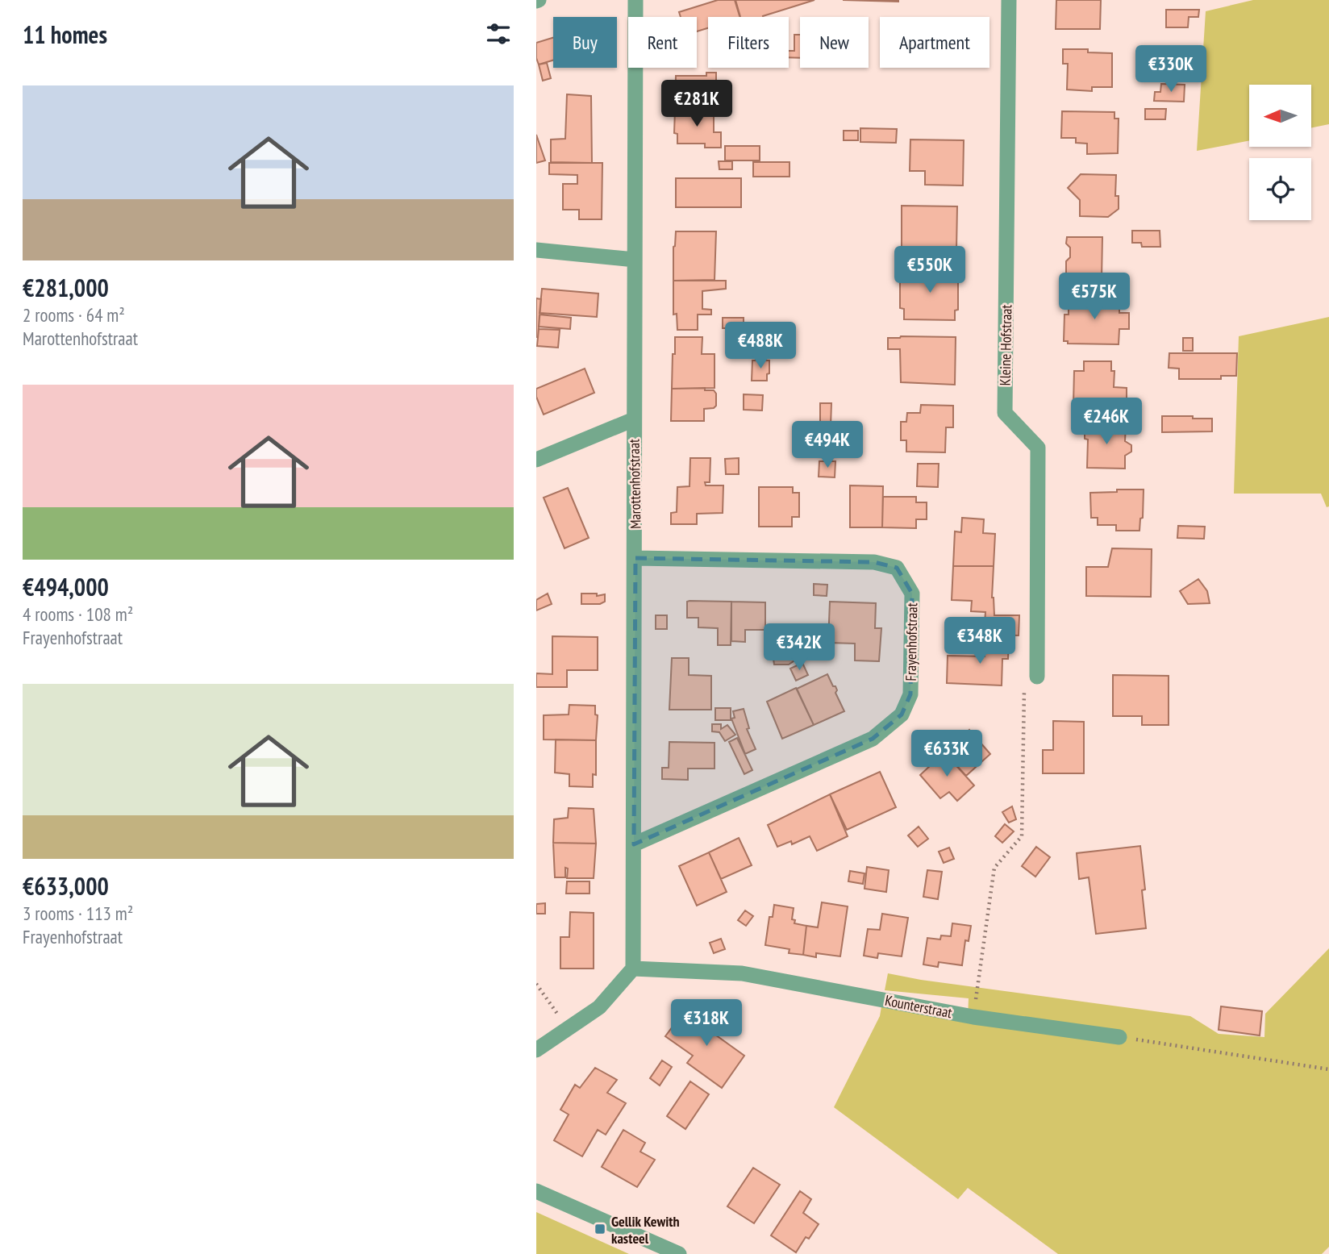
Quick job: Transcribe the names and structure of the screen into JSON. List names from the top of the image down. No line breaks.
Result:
{"streets":{"street":["Kleine Hofstraat","Marottenhofstraat","Frayenhofstraat","Kounterstraat"]},"crossings":[["Marottenhofstraat","Frayenhofstraat"],["Marottenhofstraat","Kounterstraat"]],"places":{"transit":["Gellik Kewith kasteel"]},"north":"left","page":{"heading":"11 homes","chip":["Buy","Rent","Filters","New","Apartment"],"price":["€330K","€281K","€550K","€575K","€488K","€246K","€494K","€348K","€342K","€633K","€318K"],"list":[{"name":"€281,000","note":"2 rooms · 64 m² · Marottenhofstraat"},{"name":"€494,000","note":"4 rooms · 108 m² · Frayenhofstraat"},{"name":"€633,000","note":"3 rooms · 113 m² · Frayenhofstraat"}]}}
